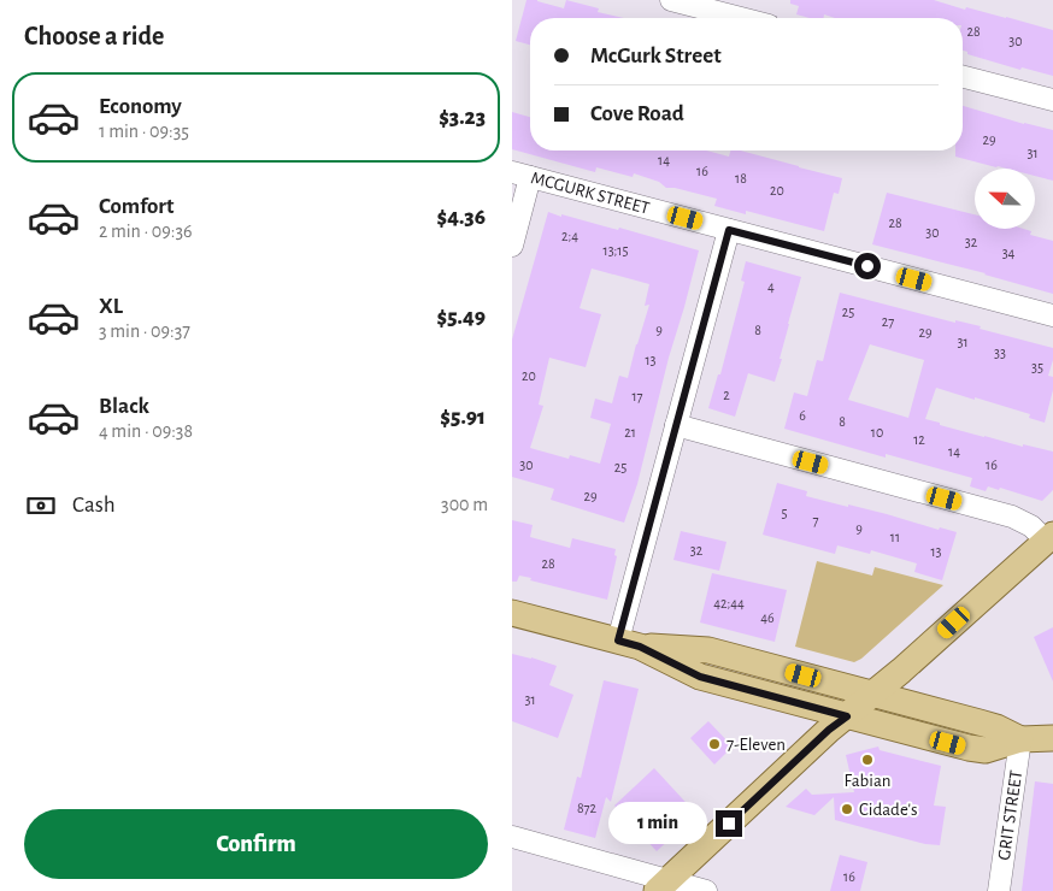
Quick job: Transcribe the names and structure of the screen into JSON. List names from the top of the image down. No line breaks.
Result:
{"streets":{"street":["MCGURK STREET","GRIT STREET"]},"places":["7-Eleven","Fabian","Cidade's"],"house_numbers":["28","30","29","31","14","16","18","20","28","30","2;4","32","13;15","34","4","25","27","9","8","29","31","33","13","35","20","2","17","6","8","21","10","12","14","30","16","25","29","5","7","9","11","32","13","28","42;44","46","31","872","16"],"north":"left","page":{"heading":"Choose a ride","banner":["McGurk Street","Cove Road"],"list":[{"name":"Economy","note":"1 min · 09:35","value":"$3.23"},{"name":"Comfort","note":"2 min · 09:36","value":"$4.36"},{"name":"XL","note":"3 min · 09:37","value":"$5.49"},{"name":"Black","note":"4 min · 09:38","value":"$5.91"}],"pay":["Cash","300 m"],"buttons":"Confirm","bubble":"1 min"}}
